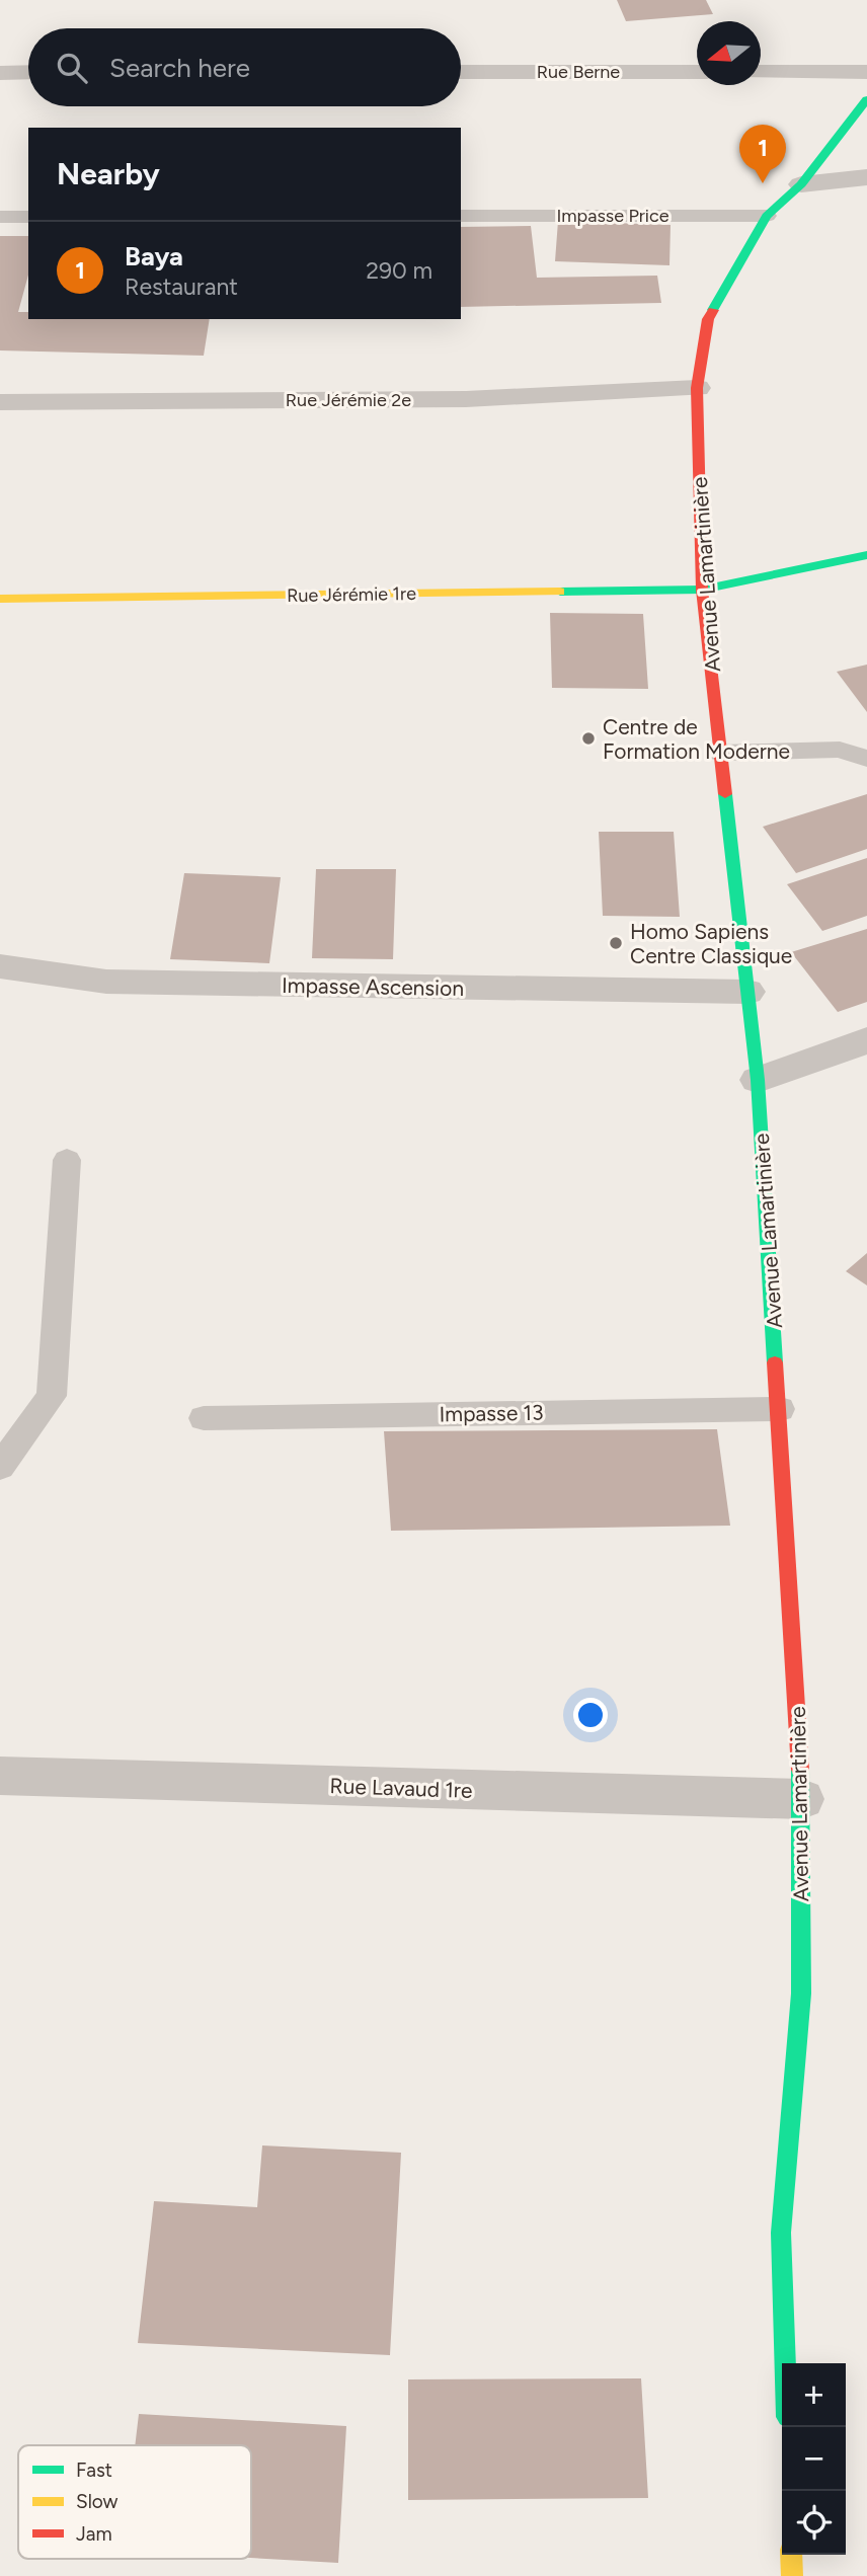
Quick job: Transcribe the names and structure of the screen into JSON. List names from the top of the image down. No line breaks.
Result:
{"streets":{"street":["Rue Berne","Rue Jérémie 2e","Avenue Lamartinière","Rue Jérémie 1re","Impasse Ascension","Rue Lavaud 1re"],"lane":["Impasse Price","Impasse 13"]},"crossings":[["Impasse Price","Avenue Lamartinière"],["Rue Jérémie 2e","Avenue Lamartinière"],["Avenue Lamartinière","Rue Jérémie 1re"],["Avenue Lamartinière","Impasse Ascension"],["Avenue Lamartinière","Impasse 13"],["Avenue Lamartinière","Rue Lavaud 1re"]],"places":["Centre de Formation Moderne","Homo Sapiens Centre Classique"],"legend":["Fast","Slow","Jam"],"north":"left","page":{"search":"Search here","pins":"1","heading":"Nearby","list":[{"mark":"1","name":"Baya","note":"Restaurant","value":"290 m"}],"map_buttons":["+","−"]}}
